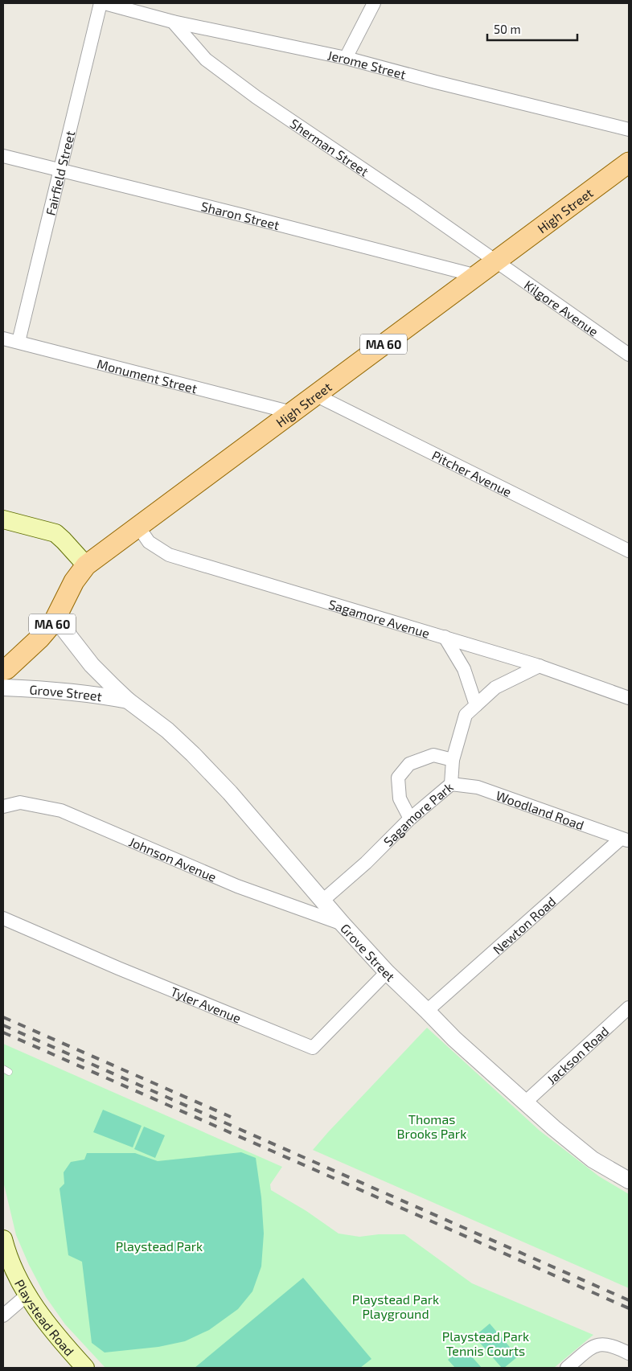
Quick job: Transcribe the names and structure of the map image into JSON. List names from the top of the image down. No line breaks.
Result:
{"streets":{"main road":["High Street","MA 60","Playstead Road"],"street":["Jerome Street","Sherman Street","Fairfield Street","Sharon Street","Kilgore Avenue","Monument Street","Pitcher Avenue","Sagamore Avenue","Grove Street","Woodland Road","Sagamore Park","Johnson Avenue","Newton Road","Tyler Avenue","Jackson Road"]},"crossings":[["Jerome Street","Sherman Street"],["Sherman Street","High Street"],["Sherman Street","Kilgore Avenue"],["Fairfield Street","Sharon Street"],["Fairfield Street","Monument Street"],["High Street","Sharon Street"],["High Street","Kilgore Avenue"],["High Street","Monument Street"],["High Street","Pitcher Avenue"],["High Street","Sagamore Avenue"],["High Street","Grove Street"],["Sagamore Avenue","Sagamore Park"],["Grove Street","Sagamore Park"],["Grove Street","Johnson Avenue"],["Grove Street","Newton Road"],["Grove Street","Tyler Avenue"],["Grove Street","Jackson Road"],["Woodland Road","Sagamore Park"],["Woodland Road","Newton Road"]],"parks":["Thomas Brooks Park","Playstead Park","Playstead Park Playground","Playstead Park Tennis Courts"],"scale_bar":"50 m"}
